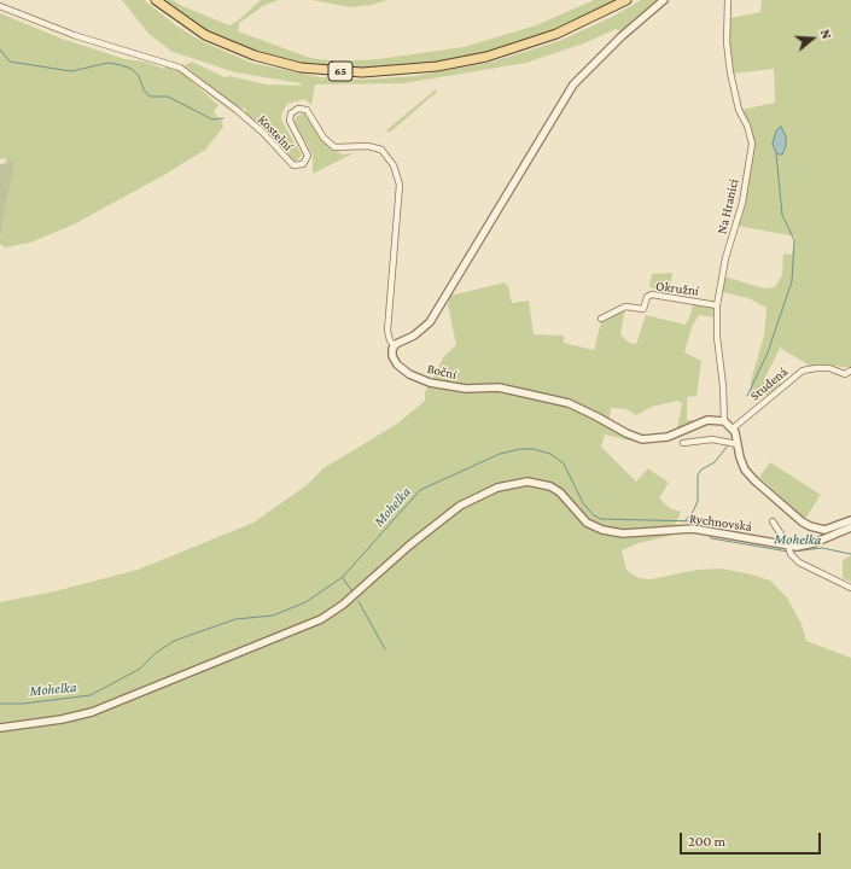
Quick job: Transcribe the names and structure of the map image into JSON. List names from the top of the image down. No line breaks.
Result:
{"streets":{"main road":["65"],"street":["Kostelní","Na Hranici","Okružní","Boční","Studená","Rychnovská"]},"crossings":[["Kostelní","Boční"],["Na Hranici","Okružní"],["Na Hranici","Boční"]],"water":["Mohelka"],"scale_bar":"200 m","north":"right"}
